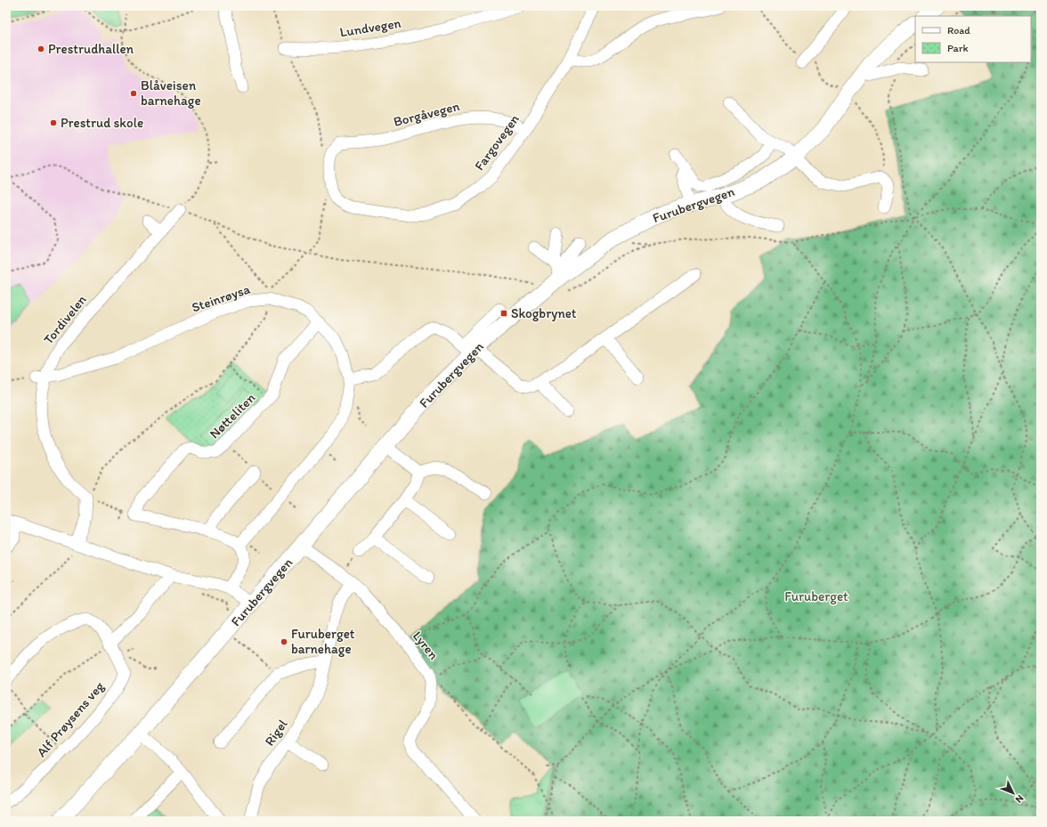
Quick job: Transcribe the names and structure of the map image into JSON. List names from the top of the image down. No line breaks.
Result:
{"streets":{"main road":["Furubergvegen"],"street":["Lundvegen","Borgåvegen","Fargovegen","Steinrøysa","Tordivelen","Nøtteliten","Lyren","Alf Prøysens veg","Rigel"]},"crossings":[["Borgåvegen","Fargovegen"],["Furubergvegen","Lyren"],["Steinrøysa","Tordivelen"],["Steinrøysa","Nøtteliten"],["Lyren","Rigel"]],"parks":["Furuberget"],"places":{"other":["Prestrudhallen","Blåveisen barnehage","Prestrud skole","Furuberget barnehage"],"transit":["Skogbrynet"]},"legend":["Road","Park"],"north":"bottom right"}
